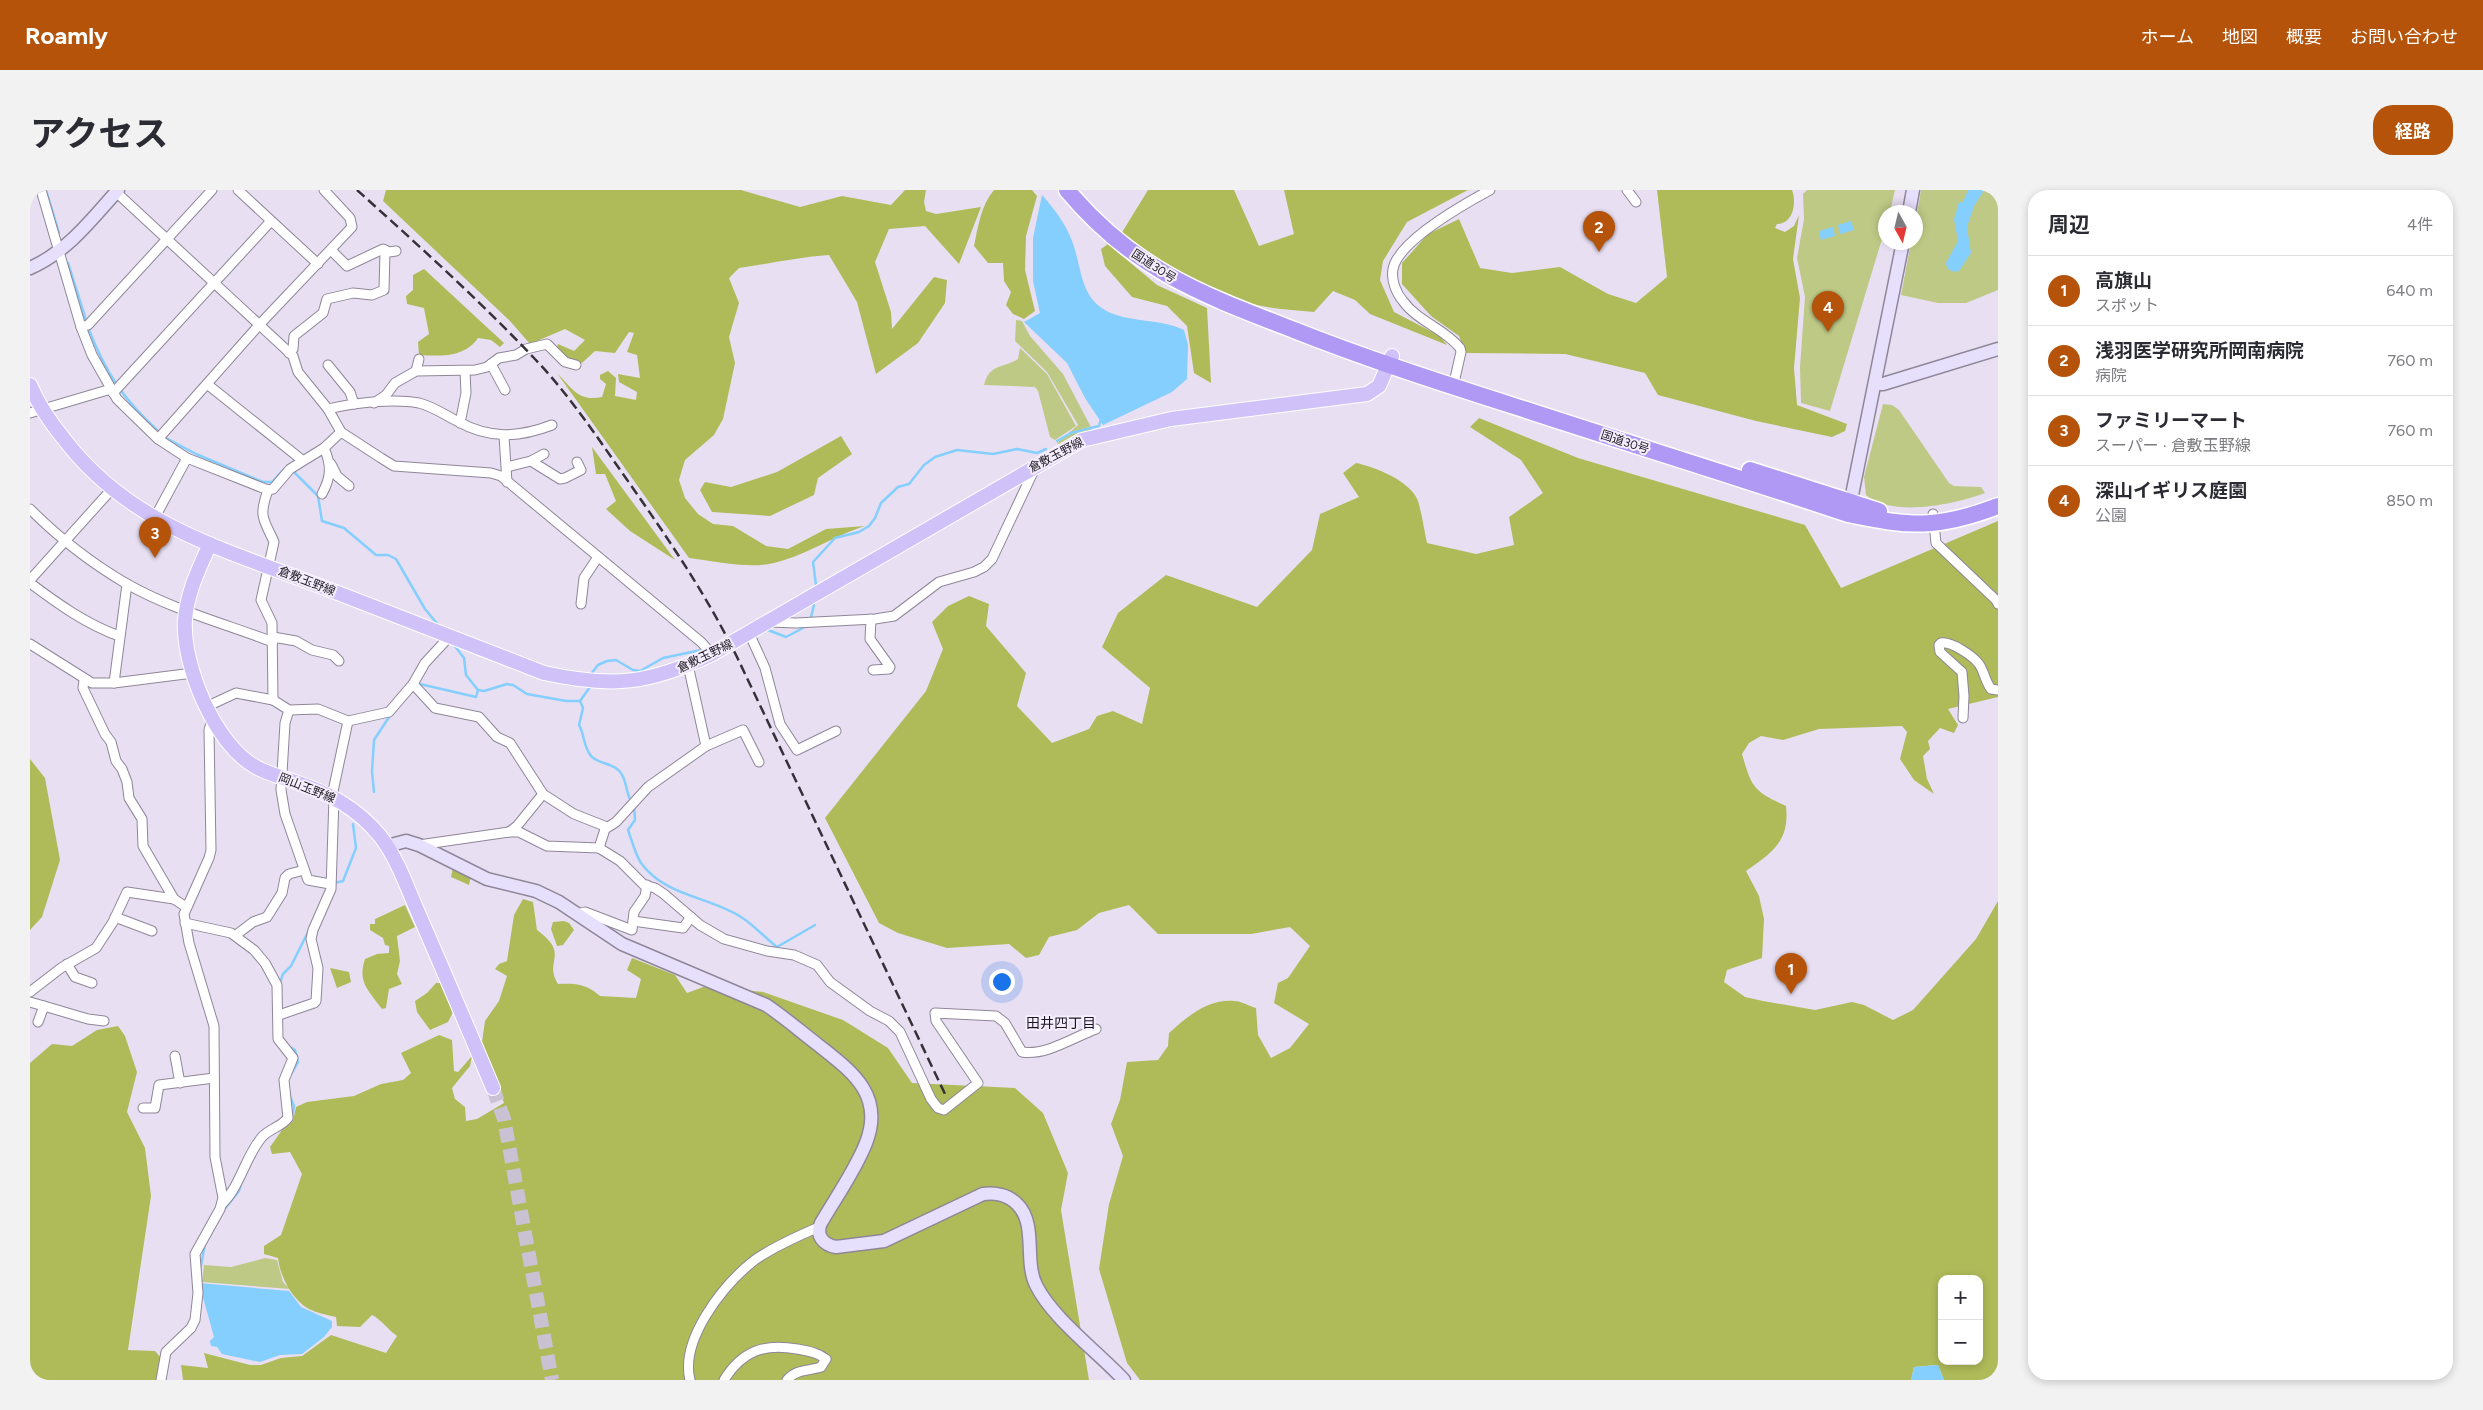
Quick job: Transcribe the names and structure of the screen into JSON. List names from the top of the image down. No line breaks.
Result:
{"streets":{"highway":["国道30号"],"main road":["倉敷玉野線","岡山玉野線"]},"crossings":[["国道30号","倉敷玉野線"],["倉敷玉野線","岡山玉野線"]],"districts":["田井四丁目"],"north":"bottom","page":{"header":"Roamly","nav":["ホーム","地図","概要","お問い合わせ"],"title":"アクセス","buttons":"経路","heading":["周辺","4件"],"pins":["2","4","3","1"],"list":[{"mark":"1","name":"高旗山","note":"スポット","value":"640 m"},{"mark":"2","name":"浅羽医学研究所岡南病院","note":"病院","value":"760 m"},{"mark":"3","name":"ファミリーマート","note":"スーパー · 倉敷玉野線","value":"760 m"},{"mark":"4","name":"深山イギリス庭園","note":"公園","value":"850 m"}],"map_buttons":["+","−"]}}
